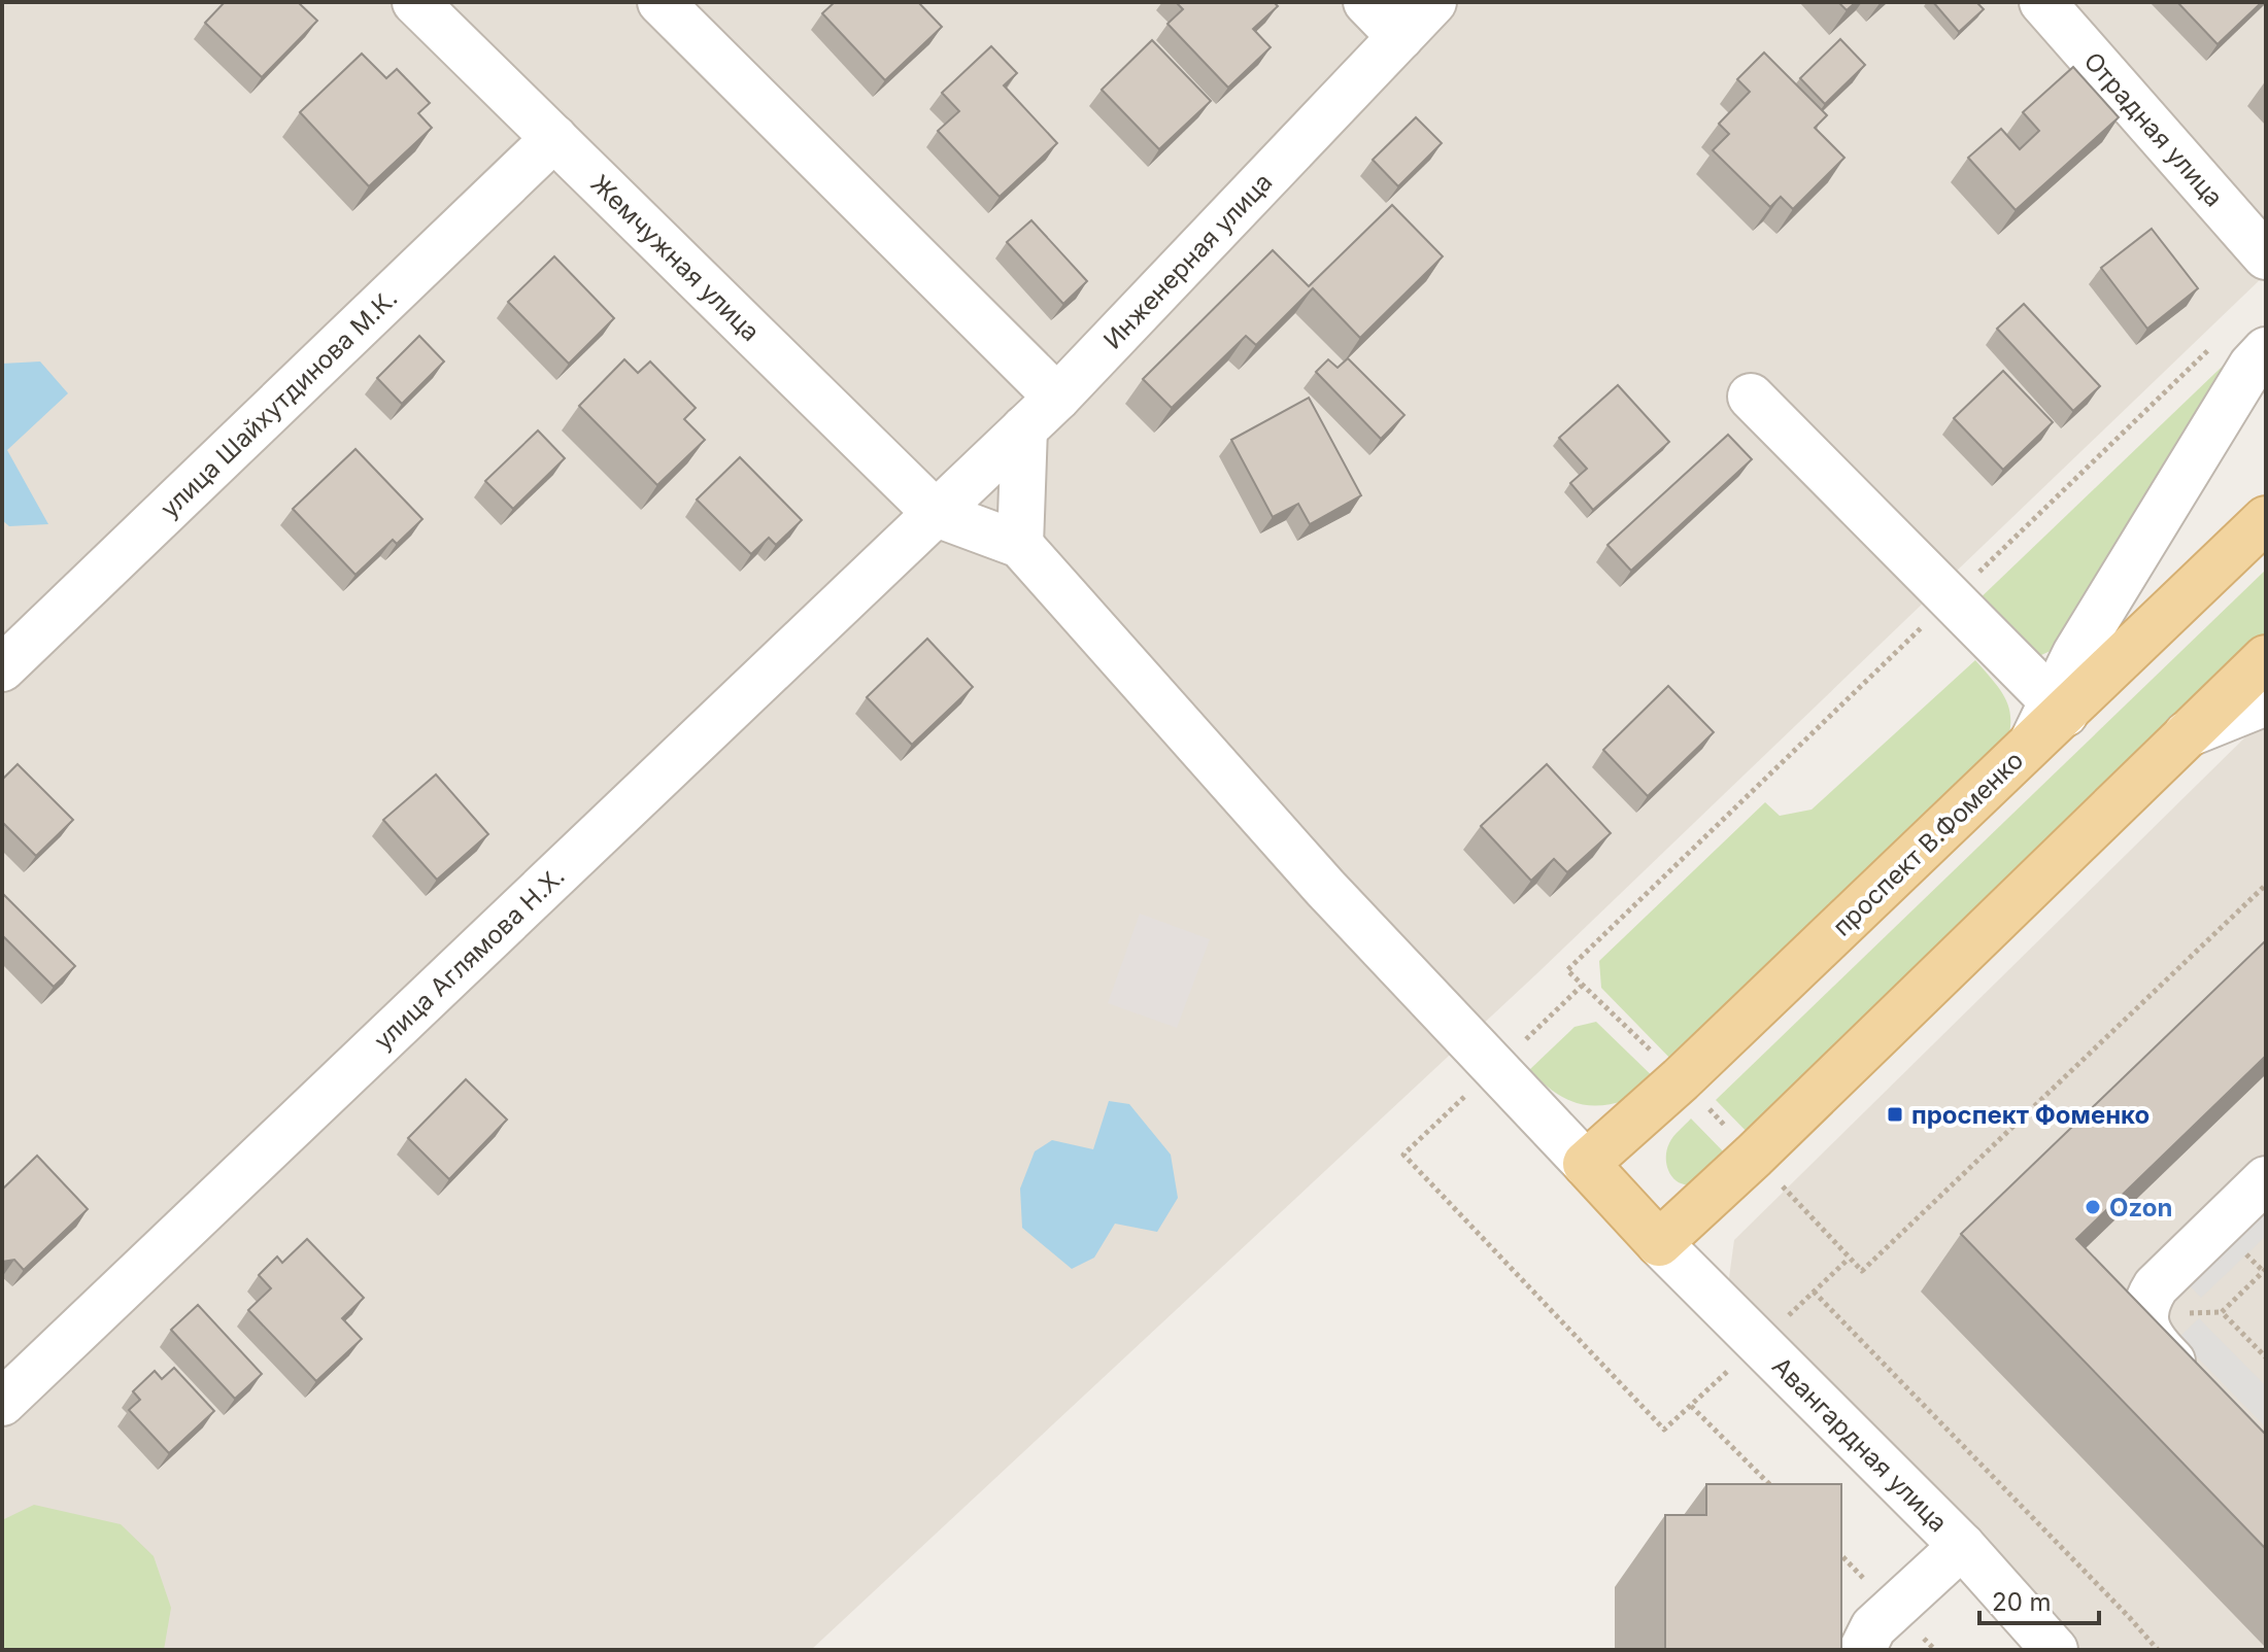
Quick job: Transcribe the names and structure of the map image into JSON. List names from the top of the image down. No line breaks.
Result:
{"streets":{"main road":["проспект В.Фоменко"],"street":["Отрадная улица","Жемчужная улица","Инженерная улица","улица Шайхутдинова М.К.","улица Аглямова Н.Х.","Авангардная улица"]},"crossings":[["Жемчужная улица","Инженерная улица"],["Жемчужная улица","улица Шайхутдинова М.К."],["Жемчужная улица","улица Аглямова Н.Х."],["Инженерная улица","улица Аглямова Н.Х."]],"places":{"transit":["проспект Фоменко"],"other":["Ozon"]},"scale_bar":"20 m"}
